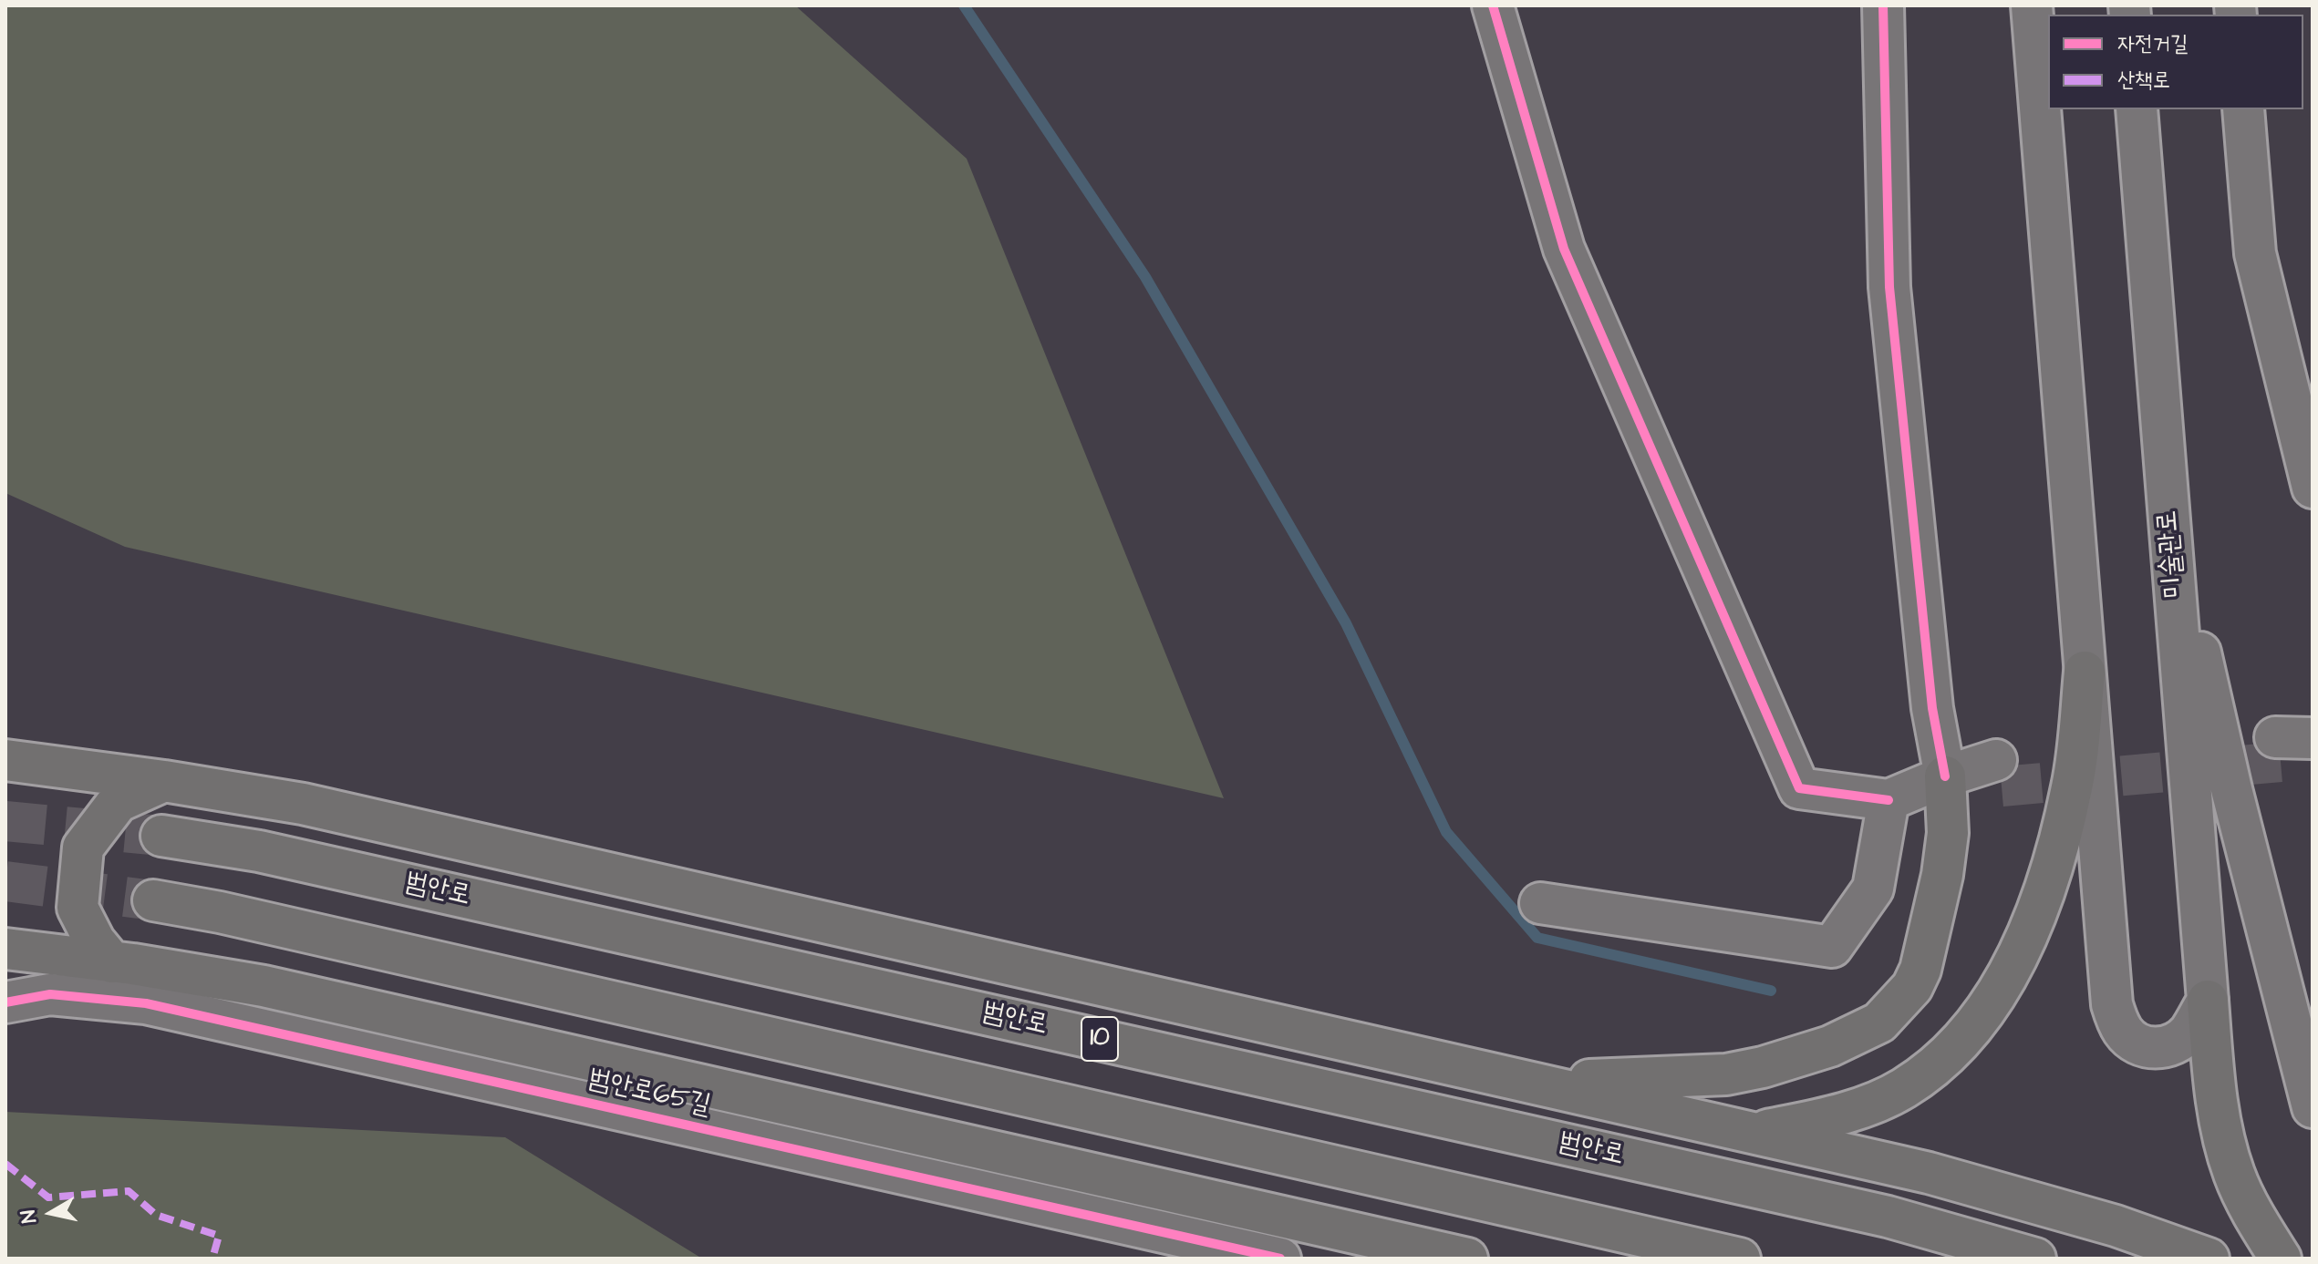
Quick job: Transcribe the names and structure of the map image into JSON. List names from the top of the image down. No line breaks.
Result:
{"streets":{"highway":["범안로","10"],"street":["미술관로","범안로65길"]},"legend":["자전거길","산책로"],"north":"left"}
